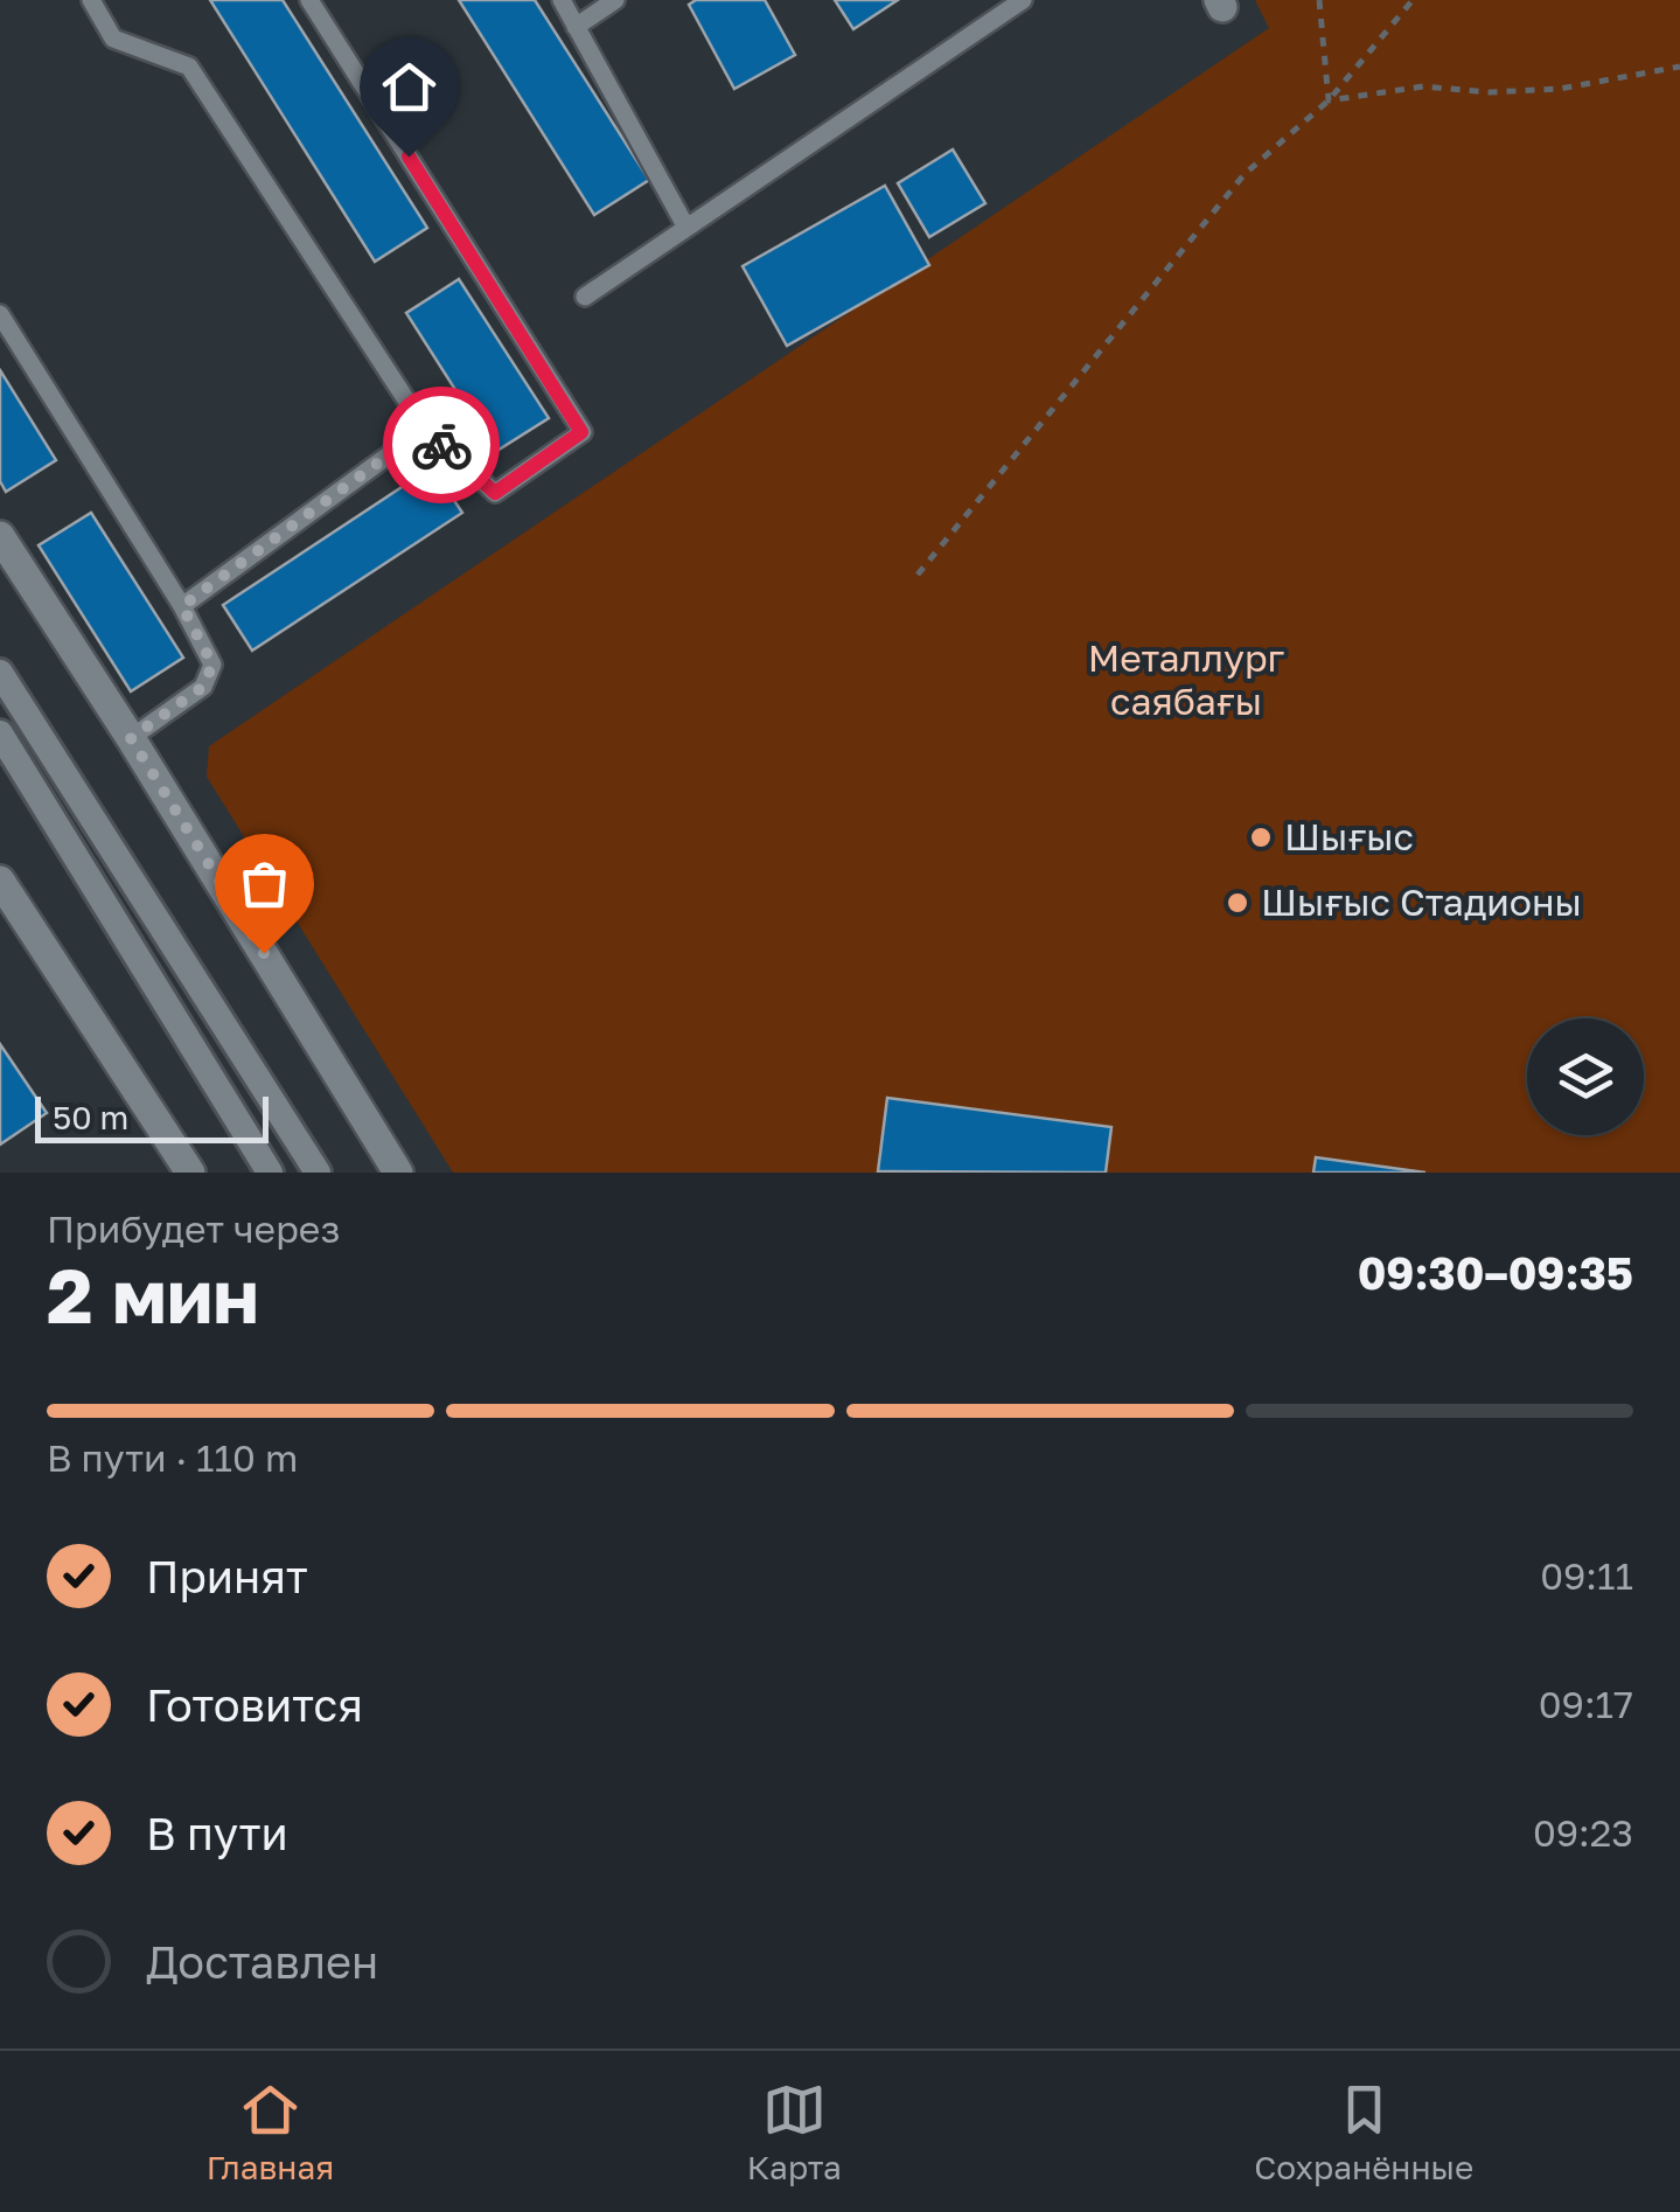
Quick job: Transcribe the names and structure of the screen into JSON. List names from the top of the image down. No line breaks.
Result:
{"parks":["Металлург саябағы"],"places":["Шығыс","Шығыс Стадионы"],"scale_bar":"50 m","page":{"scale":"50 m","heading":["2 мин","Прибудет через","09:30–09:35"],"bar":"В пути · 110 m","list":[["Принят","09:11"],["Готовится","09:17"],["В пути","09:23"],"Доставлен"],"tabs":["Главная","Карта","Сохранённые"]}}
